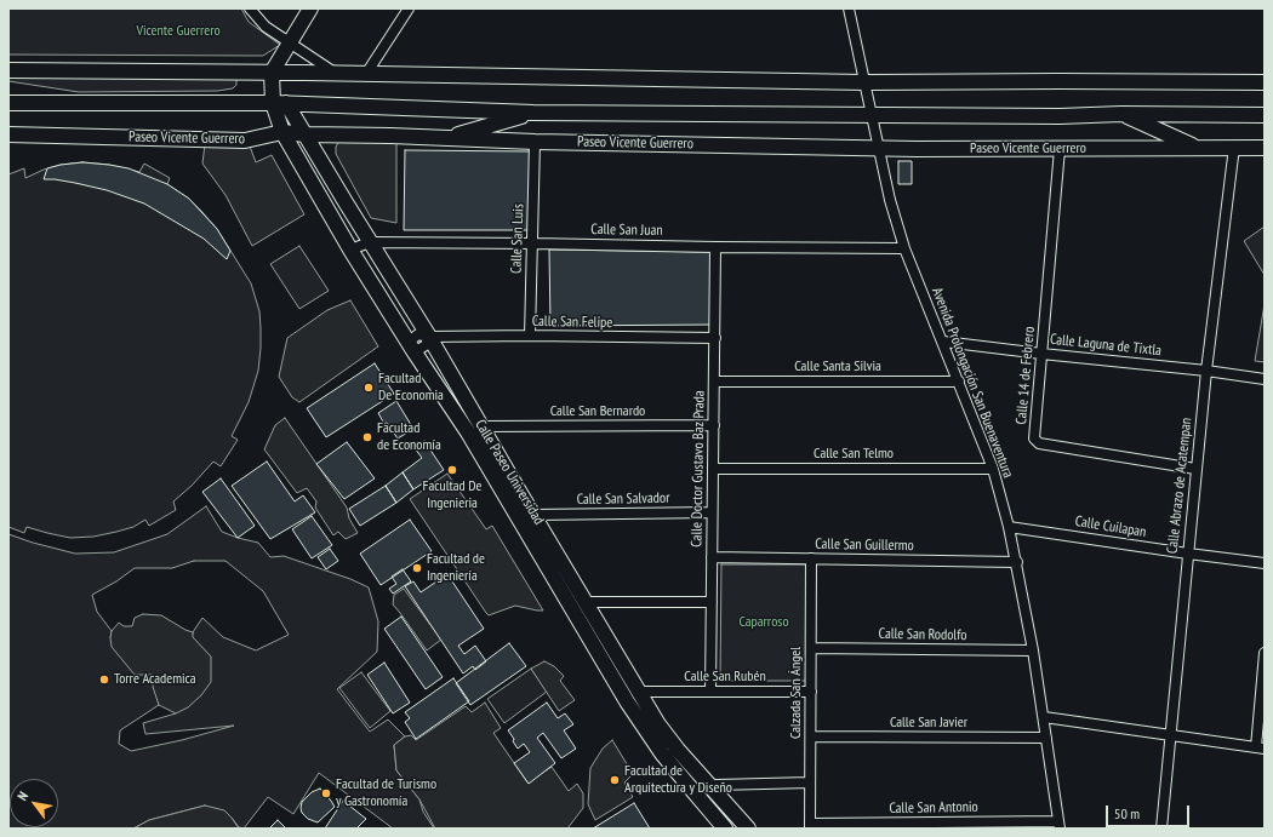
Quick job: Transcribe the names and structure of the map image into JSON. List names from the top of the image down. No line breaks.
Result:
{"streets":{"main road":["Paseo Vicente Guerrero","Calle Paseo Universidad"],"street":["Calle San Juan","Calle San Luis","Calle San Felipe","Calle Laguna de Tixtla","Calle Santa Silvia","Calle 14 de Febrero","Avenida Prolongación San Buenaventura","Calle San Bernardo","Calle San Telmo","Calle Doctor Gustavo Baz Prada","Calle Abrazo de Acatempan","Calle San Salvador","Calle Cuilapan","Calle San Guillermo","Calle San Rodolfo","Calle San Rubén","Calzada San Ángel","Calle San Javier","Calle San Antonio"]},"crossings":[["Paseo Vicente Guerrero","Calle San Luis"],["Paseo Vicente Guerrero","Calle 14 de Febrero"],["Paseo Vicente Guerrero","Avenida Prolongación San Buenaventura"],["Paseo Vicente Guerrero","Calle Paseo Universidad"],["Paseo Vicente Guerrero","Calle Abrazo de Acatempan"],["Calle San Juan","Calle San Luis"],["Calle San Juan","Avenida Prolongación San Buenaventura"],["Calle San Juan","Calle Doctor Gustavo Baz Prada"],["Calle San Juan","Calle Paseo Universidad"],["Calle San Luis","Calle San Felipe"],["Calle San Felipe","Calle Doctor Gustavo Baz Prada"],["Calle San Felipe","Calle Paseo Universidad"],["Calle Laguna de Tixtla","Calle 14 de Febrero"],["Calle Laguna de Tixtla","Avenida Prolongación San Buenaventura"],["Calle Laguna de Tixtla","Calle Abrazo de Acatempan"],["Calle Santa Silvia","Avenida Prolongación San Buenaventura"],["Calle Santa Silvia","Calle Doctor Gustavo Baz Prada"],["Calle 14 de Febrero","Calle Abrazo de Acatempan"],["Avenida Prolongación San Buenaventura","Calle San Telmo"],["Avenida Prolongación San Buenaventura","Calle Cuilapan"],["Avenida Prolongación San Buenaventura","Calle San Guillermo"],["Avenida Prolongación San Buenaventura","Calle San Rodolfo"],["Avenida Prolongación San Buenaventura","Calle San Javier"],["Avenida Prolongación San Buenaventura","Calle San Antonio"],["Calle San Bernardo","Calle Doctor Gustavo Baz Prada"],["Calle San Bernardo","Calle Paseo Universidad"],["Calle San Telmo","Calle Doctor Gustavo Baz Prada"],["Calle Doctor Gustavo Baz Prada","Calle San Salvador"],["Calle Doctor Gustavo Baz Prada","Calle San Guillermo"],["Calle Doctor Gustavo Baz Prada","Calle San Rubén"],["Calle Paseo Universidad","Calle San Salvador"],["Calle Paseo Universidad","Calle San Rubén"],["Calle Abrazo de Acatempan","Calle Cuilapan"],["Calle San Guillermo","Calzada San Ángel"],["Calle San Rodolfo","Calzada San Ángel"],["Calle San Rubén","Calzada San Ángel"],["Calzada San Ángel","Calle San Javier"],["Calzada San Ángel","Calle San Antonio"]],"parks":["Vicente Guerrero","Caparroso"],"places":["Facultad De Economia","Facultad de Economía","Facultad De Ingenieria","Facultad de Ingeniería","Torre Academica","Facultad de Arquitectura y Diseño","Facultad de Turismo y Gastronomía"],"scale_bar":"50 m","north":"top left"}
